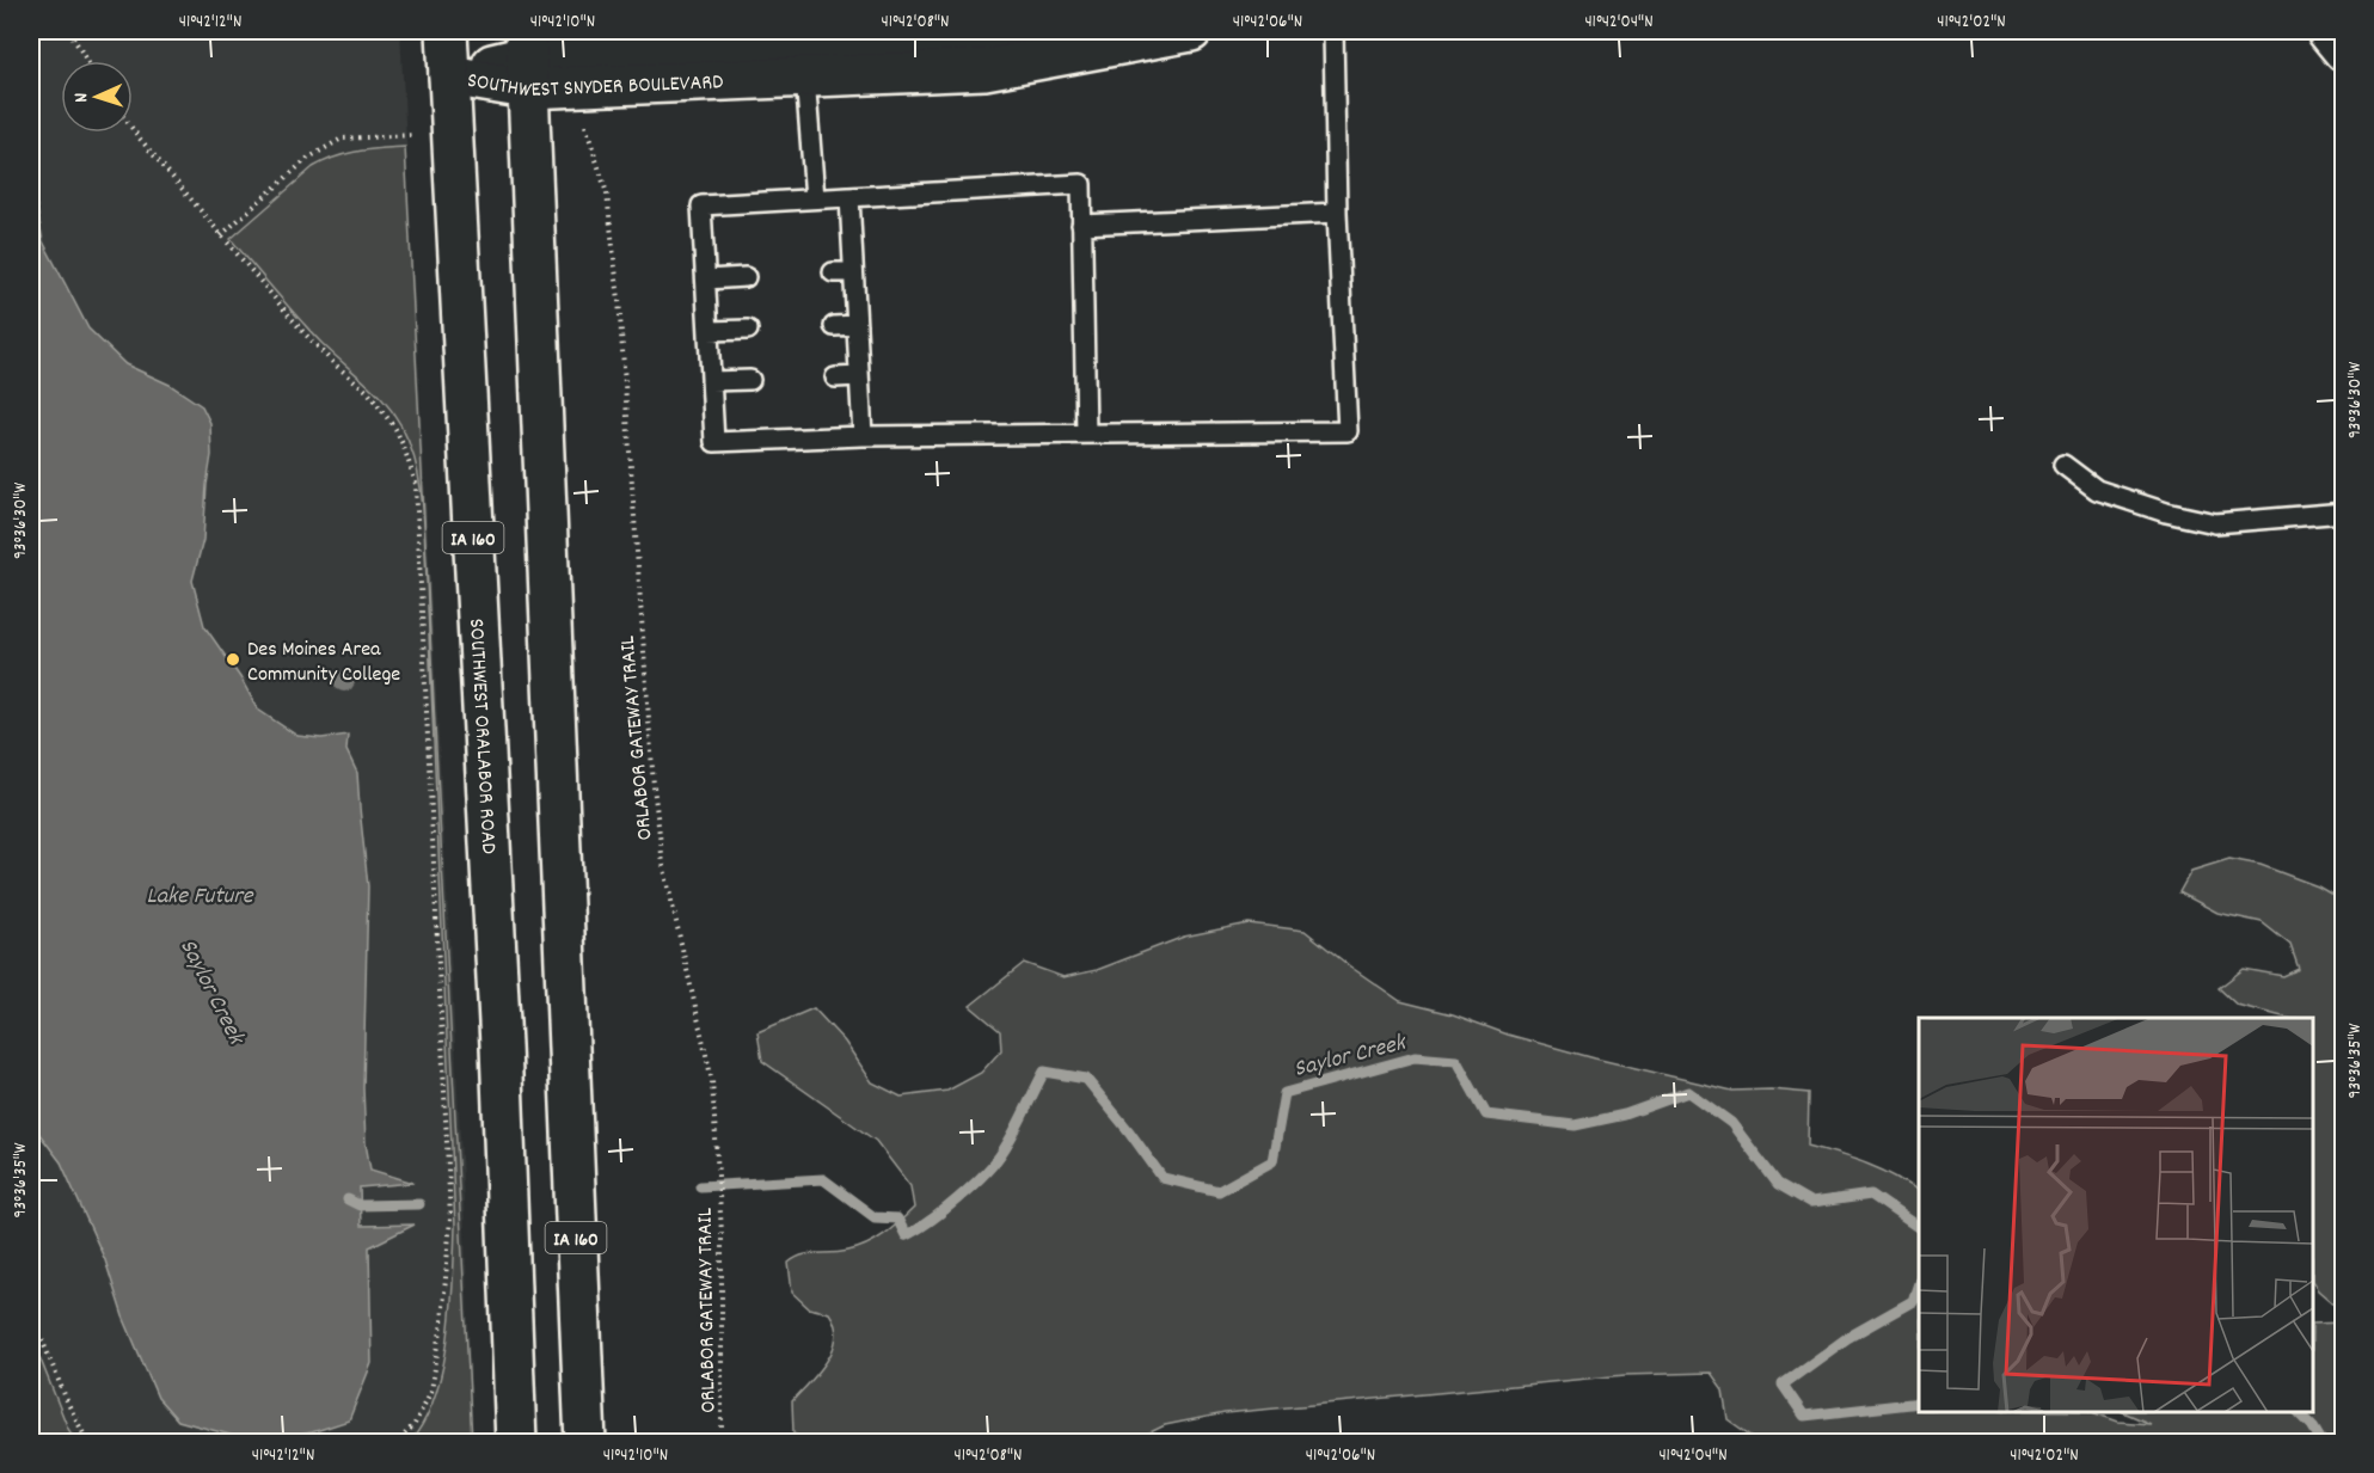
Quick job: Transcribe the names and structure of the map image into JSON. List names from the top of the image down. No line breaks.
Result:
{"streets":{"main road":["SOUTHWEST SNYDER BOULEVARD","IA 160","SOUTHWEST ORALABOR ROAD"],"path":["ORLABOR GATEWAY TRAIL"]},"crossings":[["SOUTHWEST SNYDER BOULEVARD","IA 160"],["SOUTHWEST SNYDER BOULEVARD","SOUTHWEST ORALABOR ROAD"],["SOUTHWEST SNYDER BOULEVARD","ORLABOR GATEWAY TRAIL"]],"water":["Lake Future","Saylor Creek"],"places":["Des Moines Area Community College"],"north":"left","coordinates":["41°42'12\"N","41°42'10\"N","41°42'08\"N","41°42'06\"N","41°42'04\"N","41°42'02\"N","93°36'30\"W","93°36'35\"W"]}
